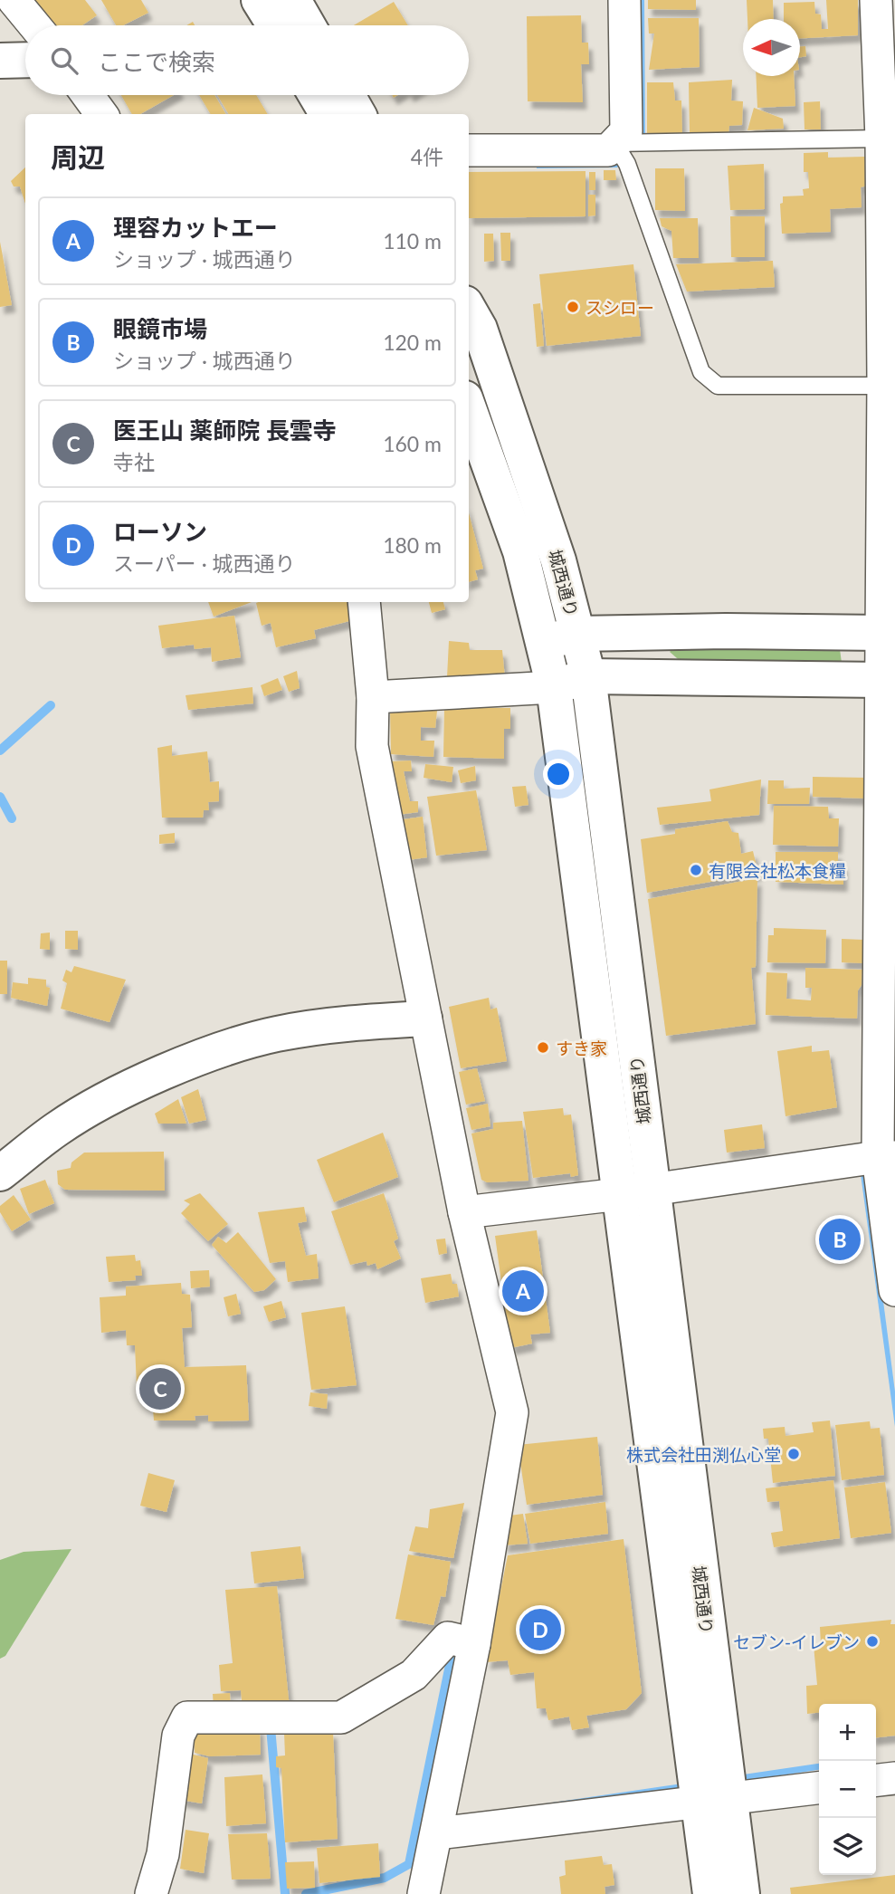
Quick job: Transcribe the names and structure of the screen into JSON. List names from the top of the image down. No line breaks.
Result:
{"streets":{"street":["城西通り"]},"places":["スシロー","有限会社松本食糧","すき家","株式会社田渕仏心堂","セブン-イレブン"],"north":"left","page":{"search":"ここで検索","heading":["周辺","4件"],"list":[{"mark":"A","name":"理容カットエー","note":"ショップ · 城西通り","value":"110 m"},{"mark":"B","name":"眼鏡市場","note":"ショップ · 城西通り","value":"120 m"},{"mark":"C","name":"医王山 薬師院 長雲寺","note":"寺社","value":"160 m"},{"mark":"D","name":"ローソン","note":"スーパー · 城西通り","value":"180 m"}],"pins":["B","A","C","D"],"map_buttons":["+","−"]}}
